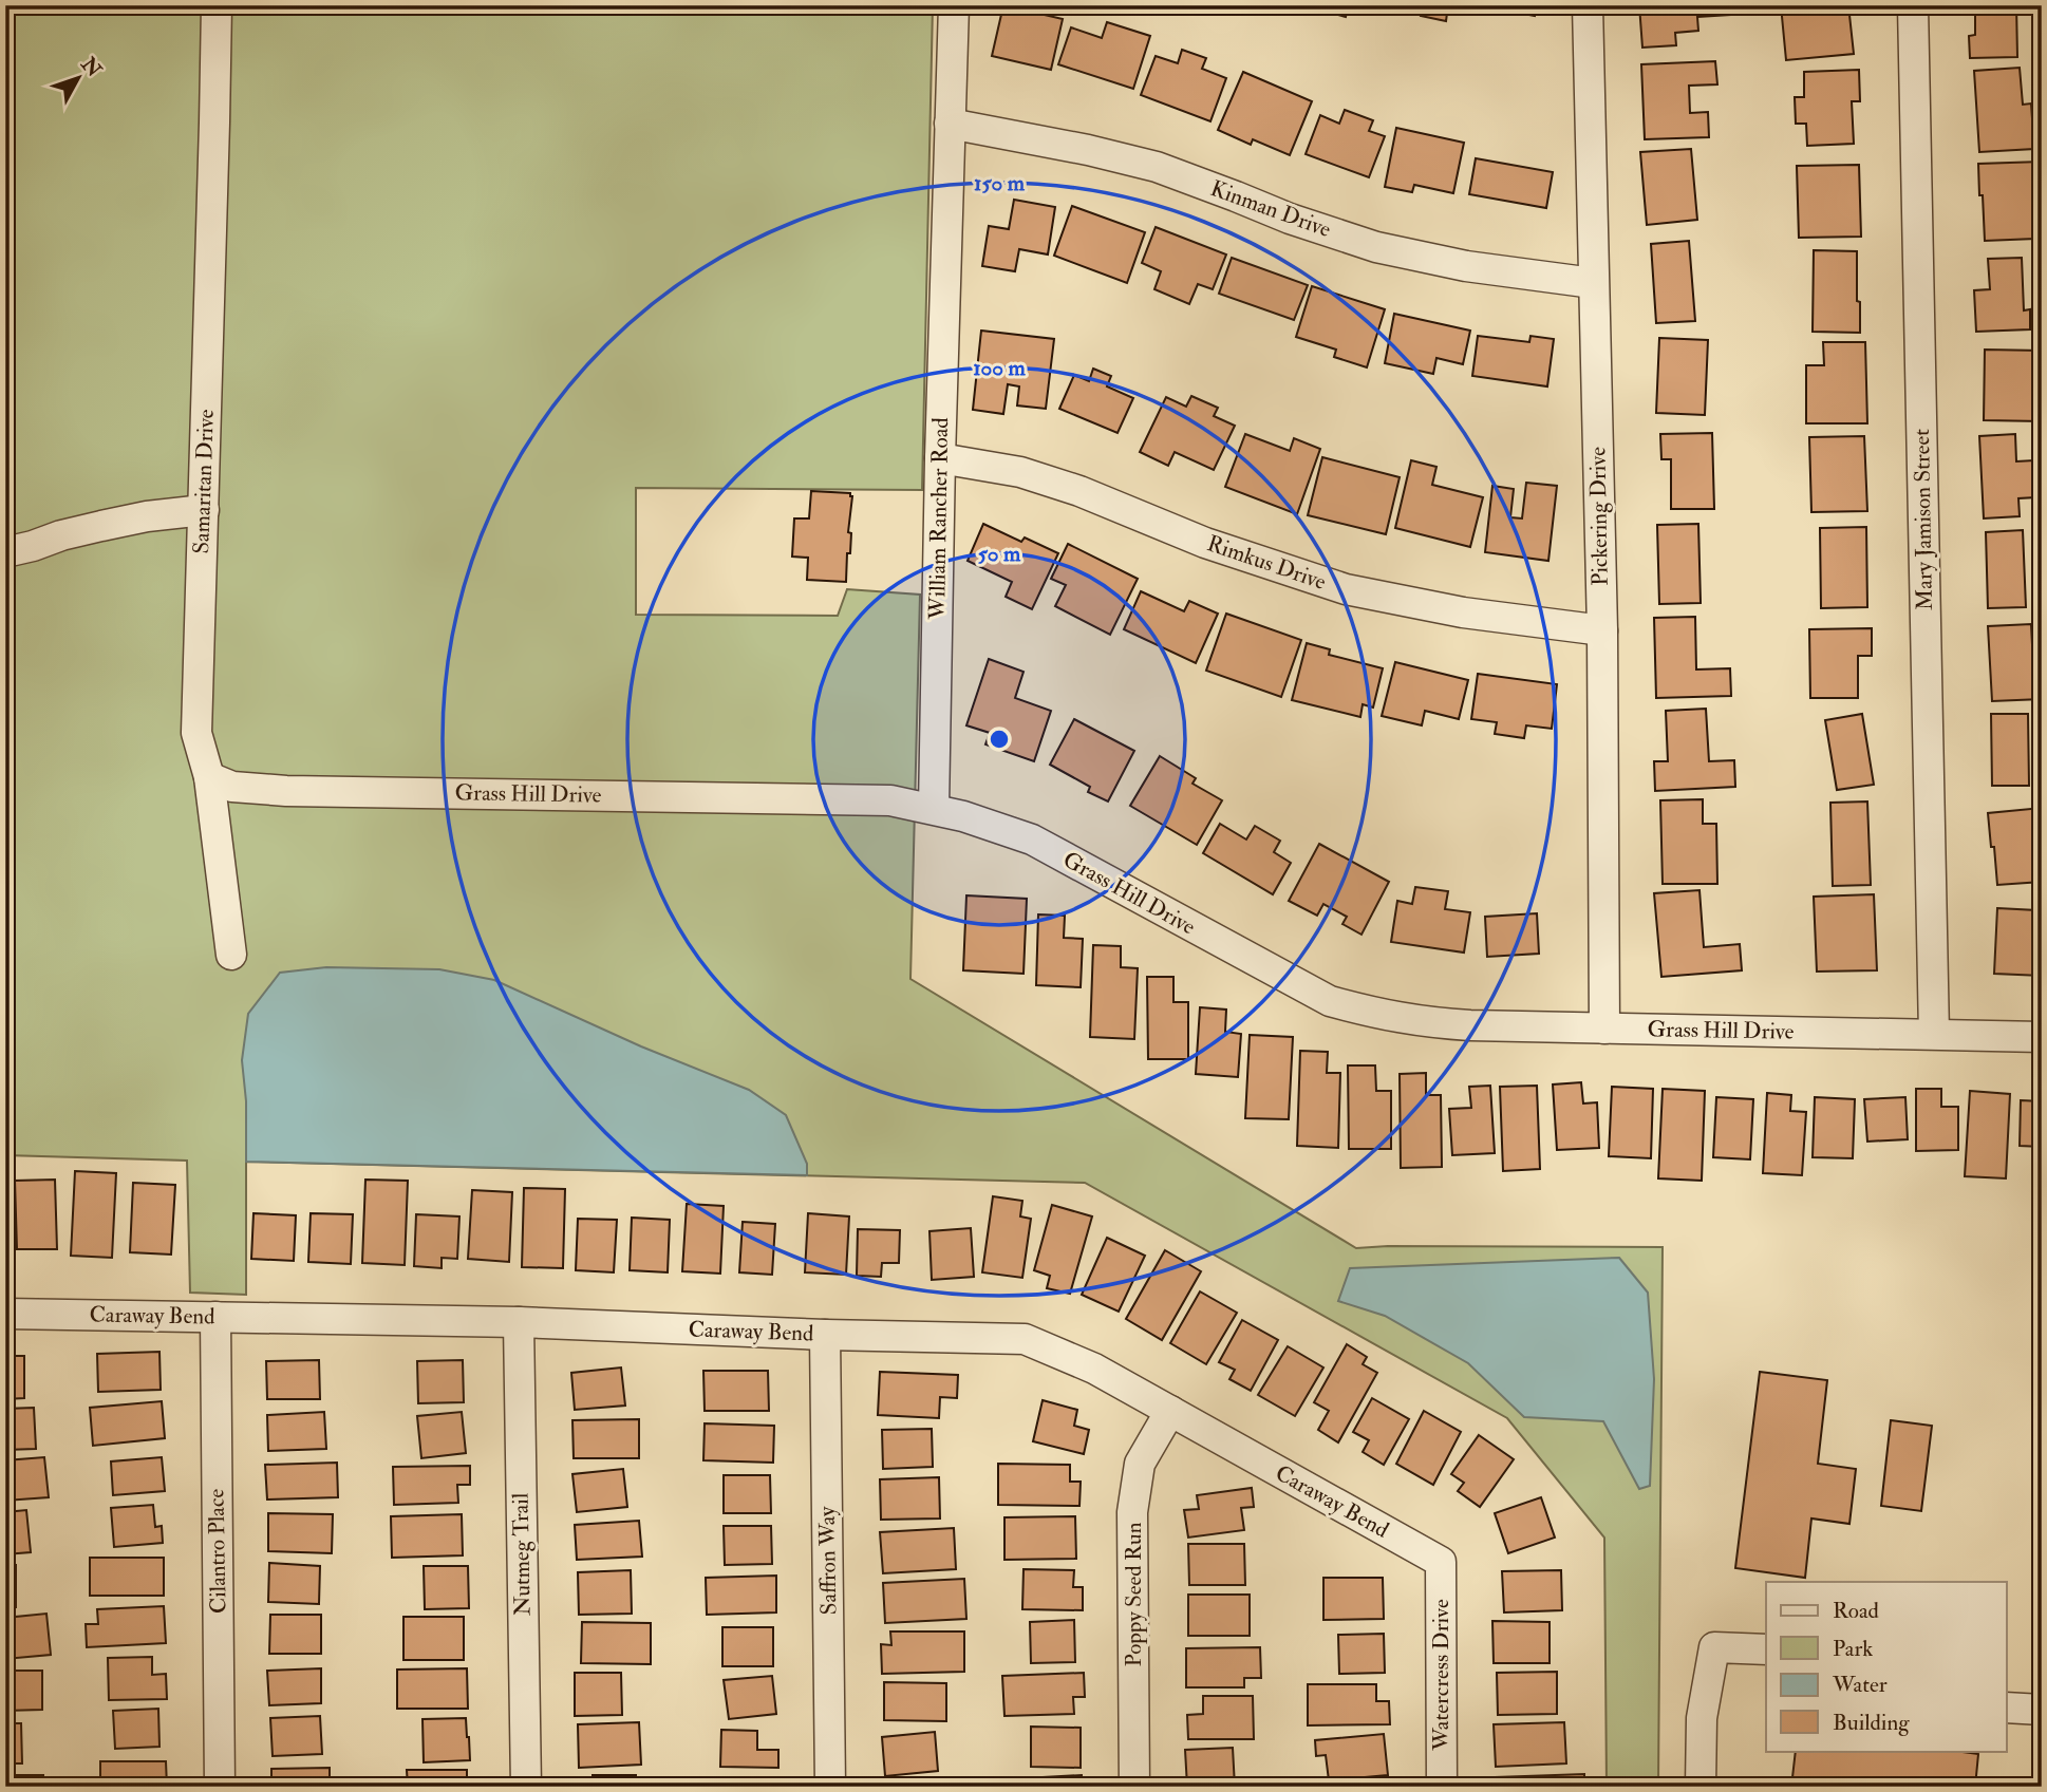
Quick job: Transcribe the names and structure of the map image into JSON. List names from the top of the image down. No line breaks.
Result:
{"streets":{"street":["Kinman Drive","Samaritan Drive","Pickering Drive","William Rancher Road","Mary Jamison Street","Rimkus Drive","Grass Hill Drive","Caraway Bend","Cilantro Place","Nutmeg Trail","Saffron Way","Poppy Seed Run","Watercress Drive"]},"crossings":[["Kinman Drive","Pickering Drive"],["Kinman Drive","William Rancher Road"],["Samaritan Drive","Grass Hill Drive"],["Pickering Drive","Rimkus Drive"],["Pickering Drive","Grass Hill Drive"],["William Rancher Road","Rimkus Drive"],["William Rancher Road","Grass Hill Drive"],["Mary Jamison Street","Grass Hill Drive"],["Caraway Bend","Cilantro Place"],["Caraway Bend","Nutmeg Trail"],["Caraway Bend","Saffron Way"],["Caraway Bend","Poppy Seed Run"],["Caraway Bend","Watercress Drive"]],"legend":["Road","Park","Water","Building"],"north":"top right","rings":["150 m","100 m","50 m"]}
